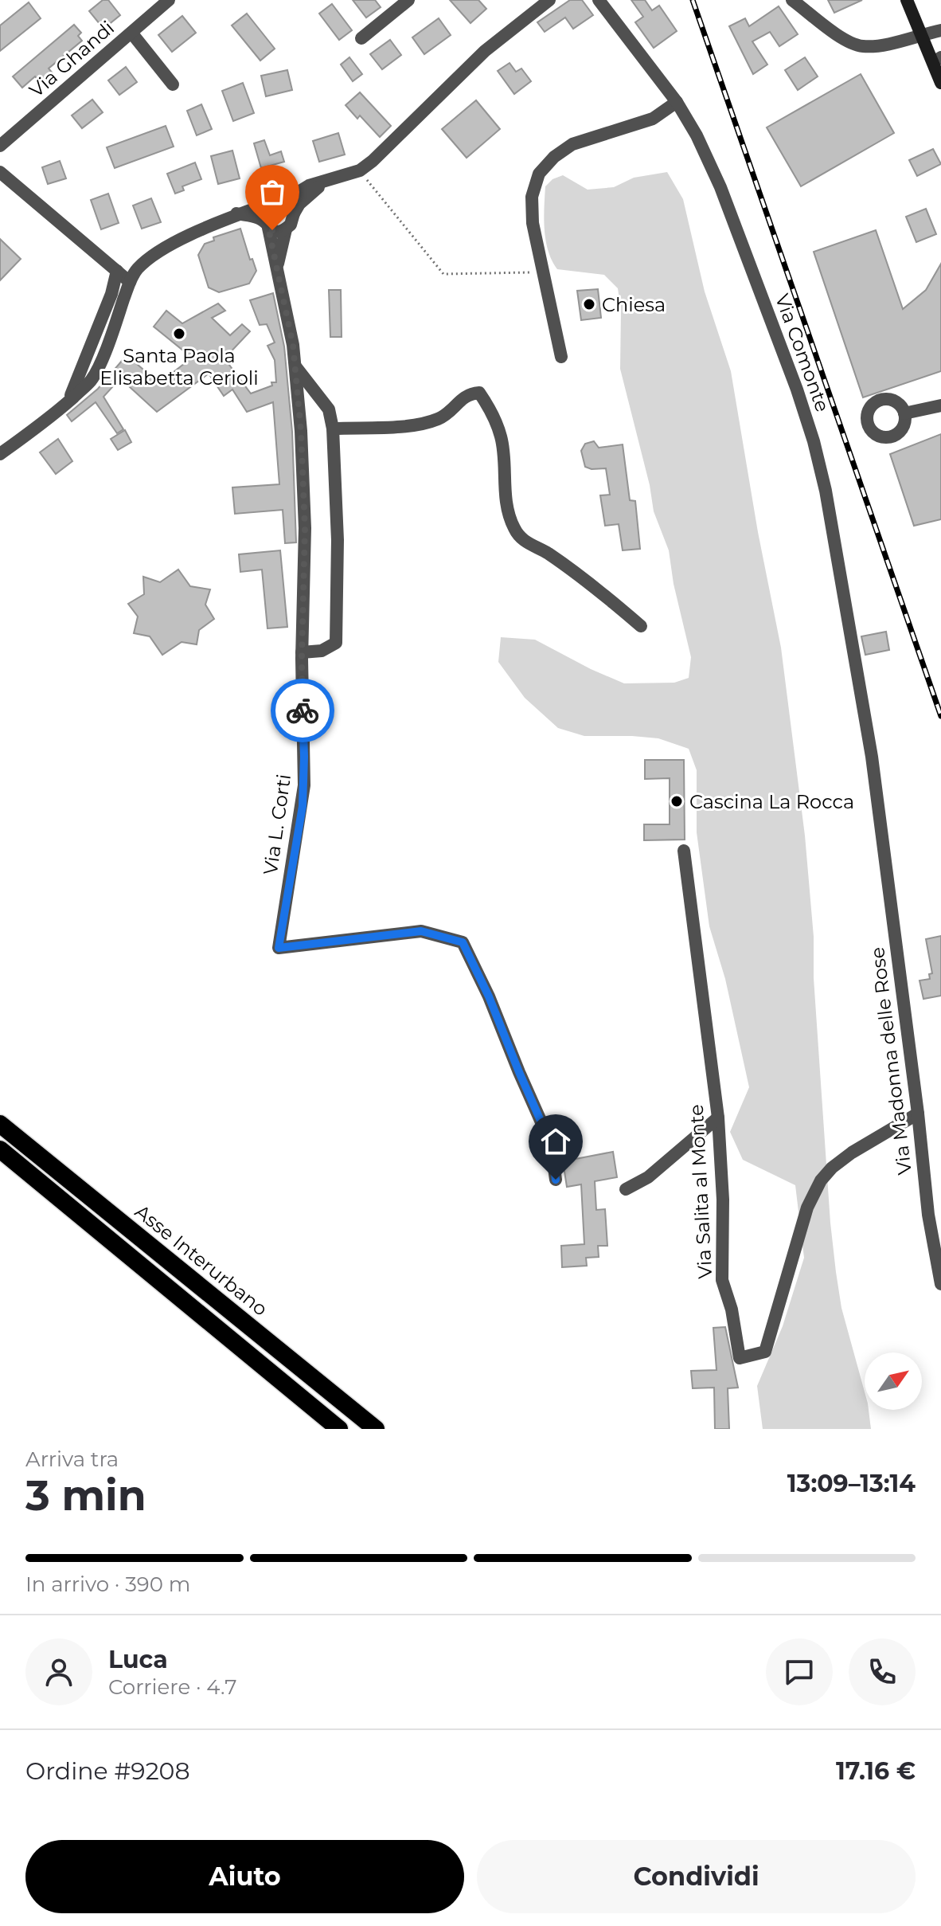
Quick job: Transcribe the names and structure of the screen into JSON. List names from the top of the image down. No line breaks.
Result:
{"streets":{"highway":["Asse Interurbano"],"street":["Via Ghandi","Via Comonte","Via L. Corti","Via Madonna delle Rose","Via Salita al Monte"]},"crossings":[["Via Comonte","Via Madonna delle Rose"],["Via Madonna delle Rose","Via Salita al Monte"]],"places":["Chiesa","Santa Paola Elisabetta Cerioli","Cascina La Rocca"],"north":"top right","page":{"heading":["3 min","Arriva tra","13:09–13:14"],"panel":["Luca","Corriere · 4.7","Ordine #9208","17.16 €"],"bar":"In arrivo · 390 m","buttons":["Aiuto","Condividi"]}}
